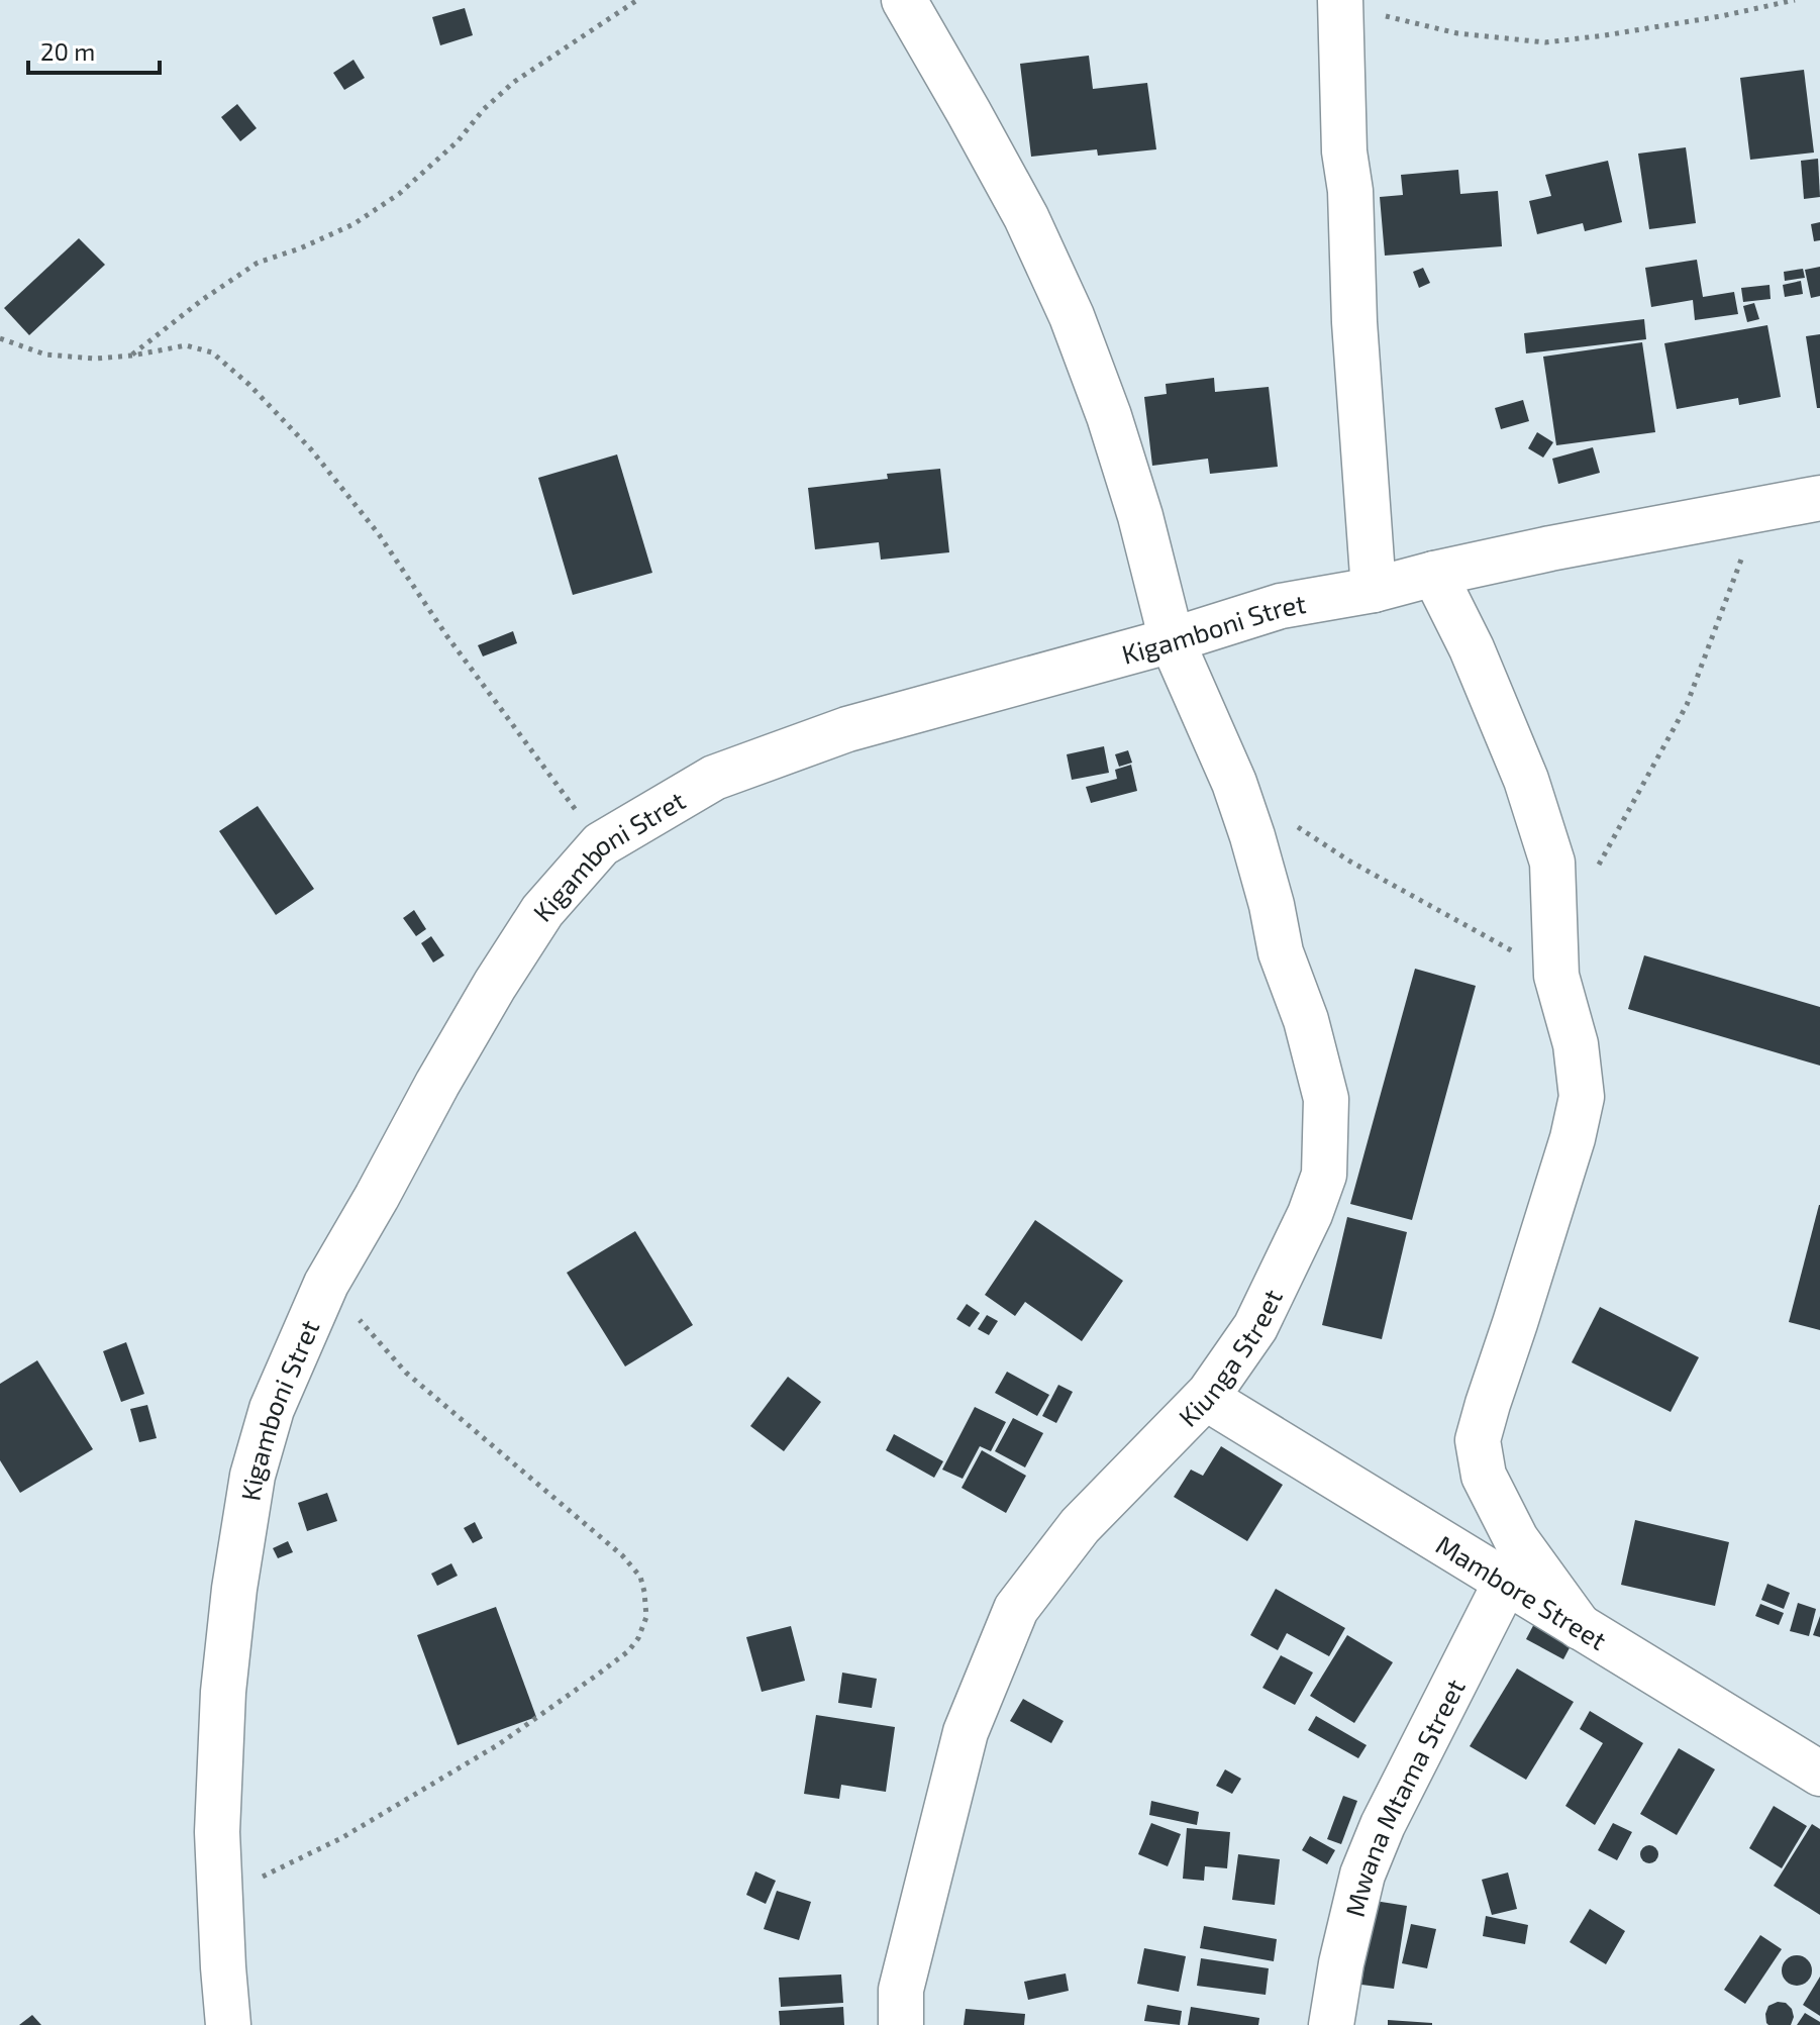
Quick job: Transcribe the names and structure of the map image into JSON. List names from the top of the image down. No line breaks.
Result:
{"streets":{"street":["Kigamboni Stret","Kiunga Street","Mambore Street","Mwana Mtama Street"]},"crossings":[["Kigamboni Stret","Kiunga Street"],["Mambore Street","Mwana Mtama Street"]],"scale_bar":"20 m"}
